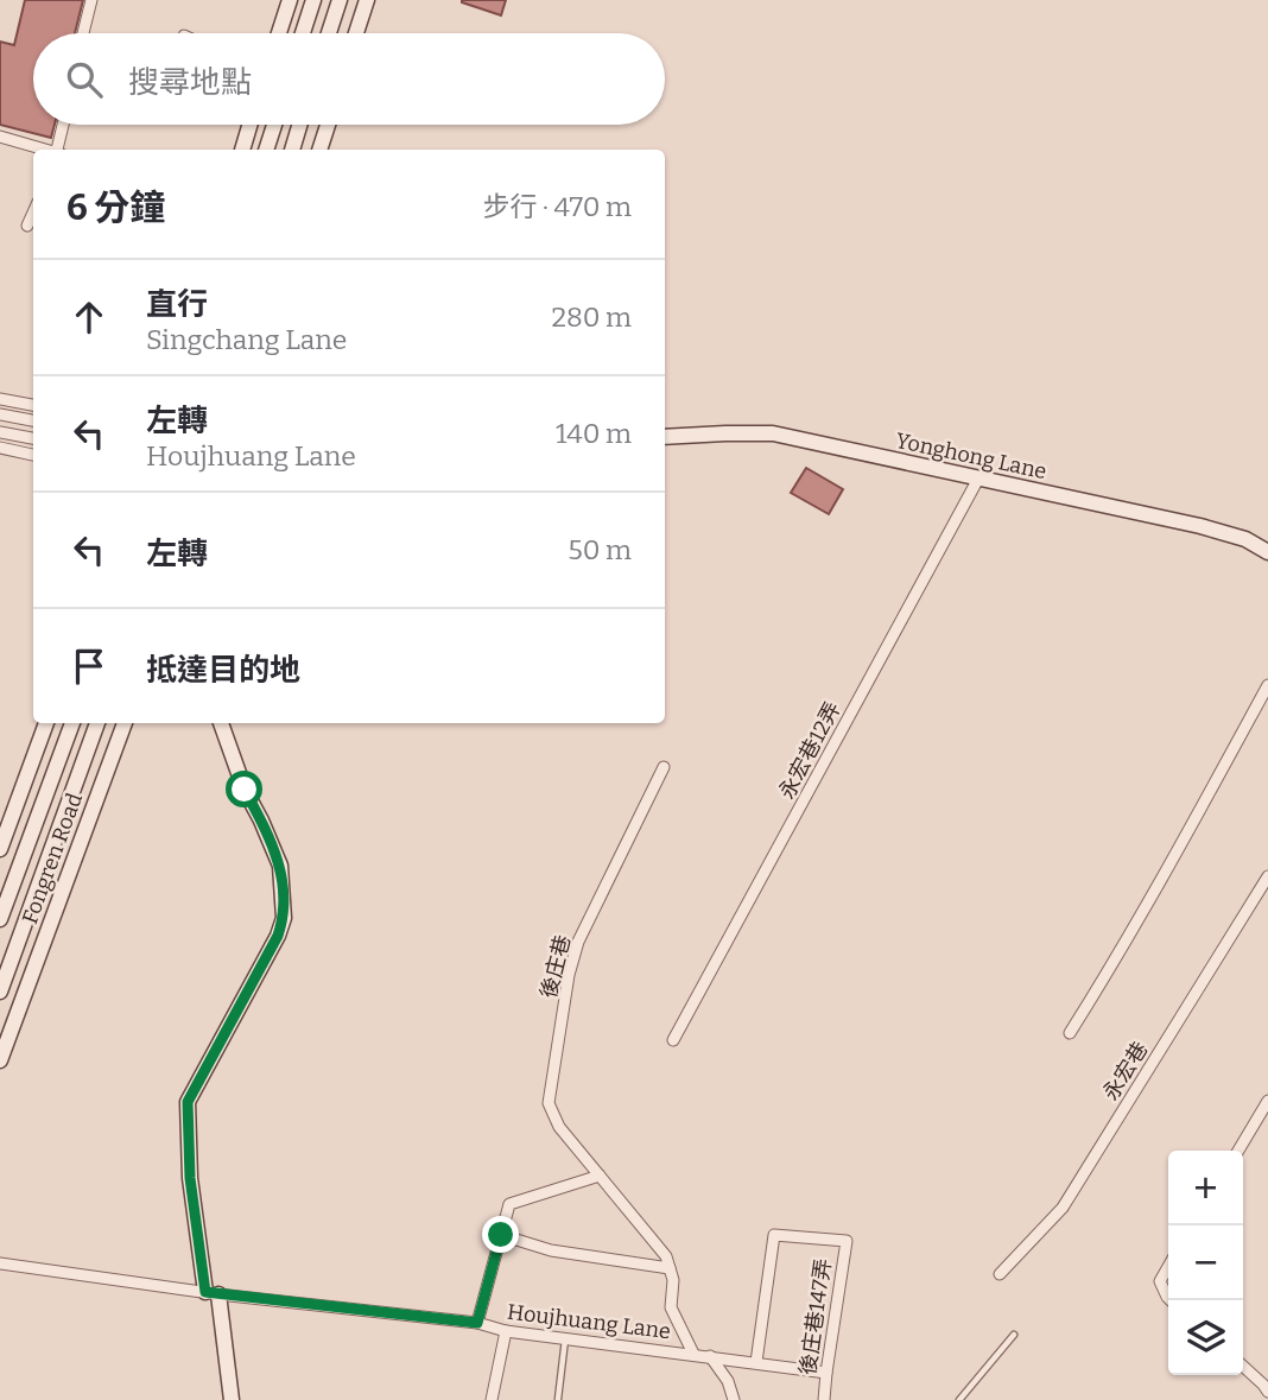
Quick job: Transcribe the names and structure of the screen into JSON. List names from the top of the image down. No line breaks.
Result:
{"streets":{"main road":["Yonghong Lane","Fongren Road"],"street":["永宏巷12弄","後庄巷","永宏巷","後庄巷147弄","Houjhuang Lane"]},"crossings":[["Yonghong Lane","永宏巷12弄"],["後庄巷147弄","Houjhuang Lane"]],"page":{"search":"搜尋地點","heading":["6 分鐘","步行 · 470 m"],"list":[["直行","Singchang Lane","280 m"],["左轉","Houjhuang Lane","140 m"],["左轉","50 m"],"抵達目的地"],"map_buttons":["+","−"]}}
